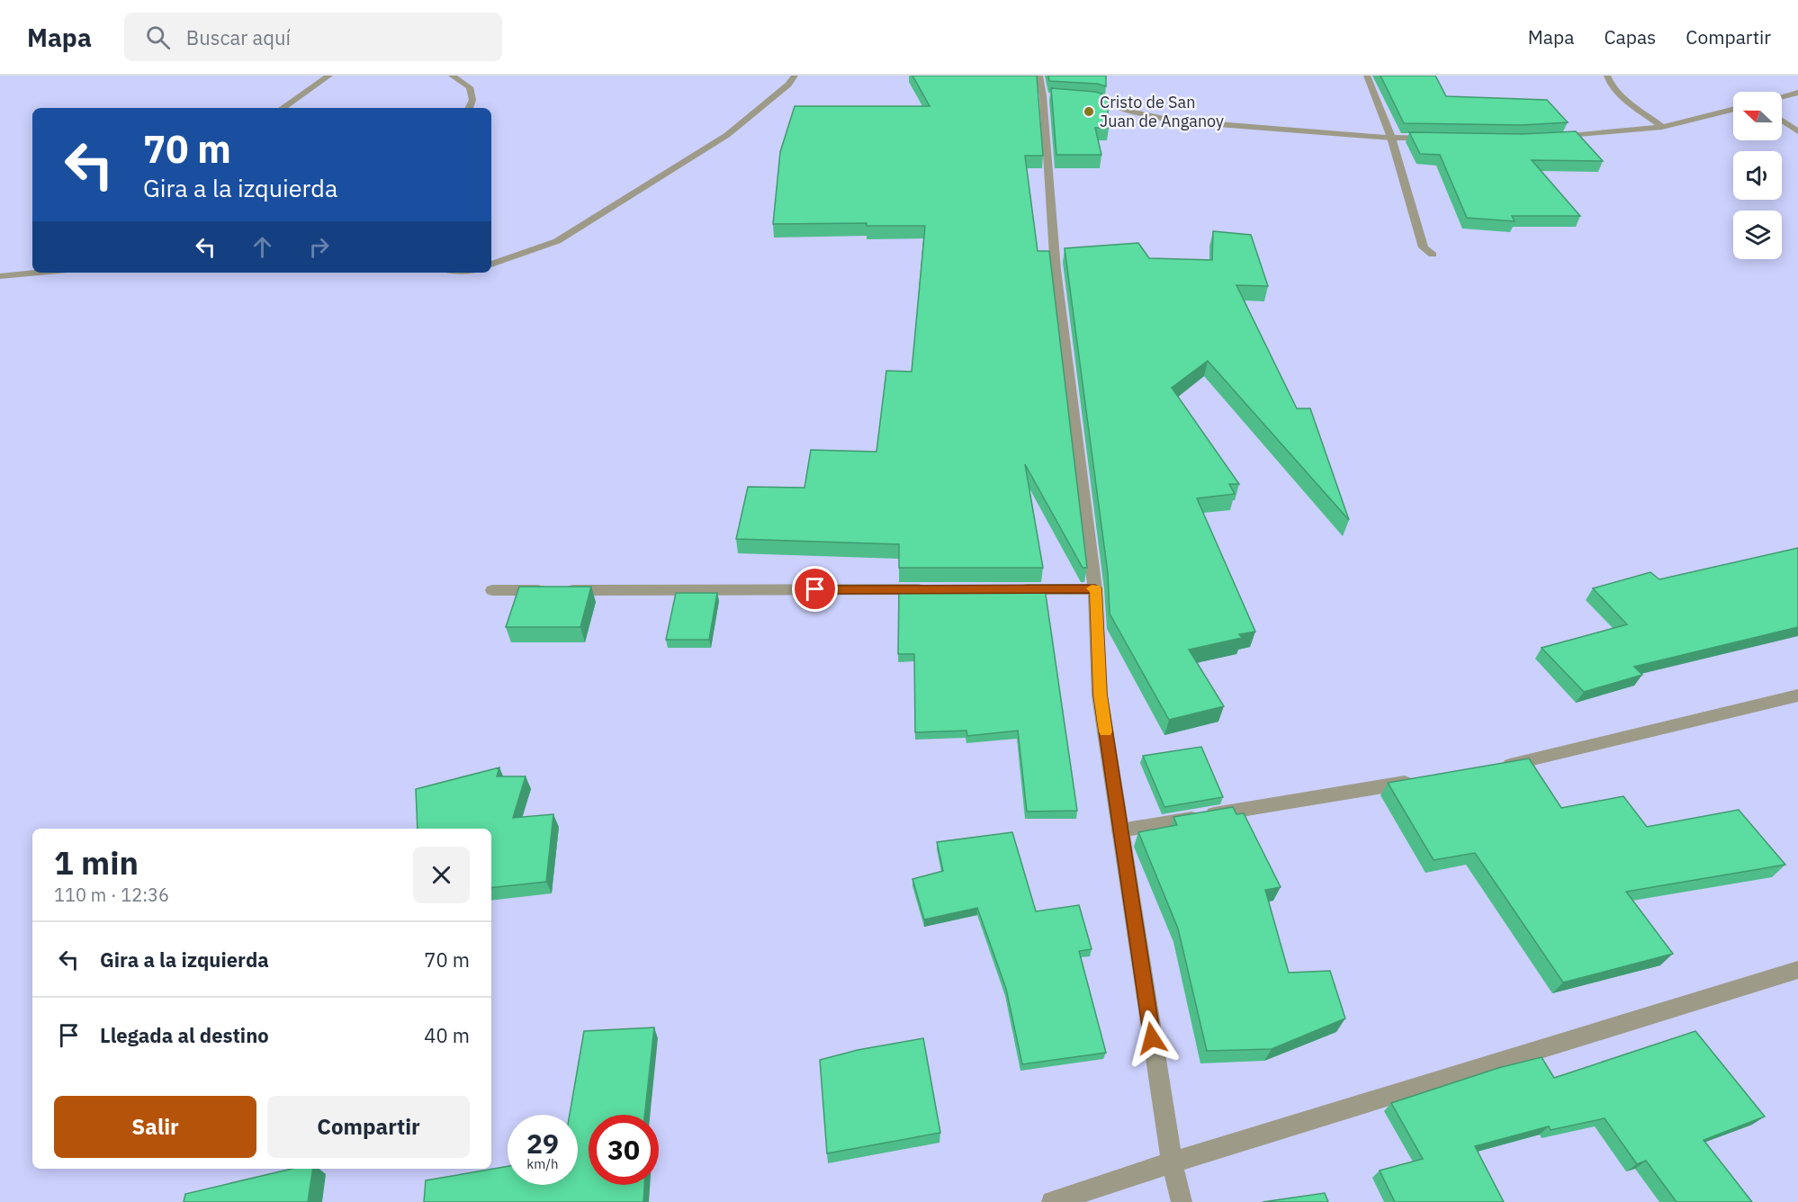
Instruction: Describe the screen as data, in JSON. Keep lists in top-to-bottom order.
{
  "places": ["Cristo de San Juan de Anganoy"],
  "north": "left",
  "page": {
    "header": "Mapa",
    "search": "Buscar aquí",
    "nav": ["Mapa", "Capas", "Compartir"],
    "turn": ["70 m", "Gira a la izquierda"],
    "heading": ["1 min", "110 m · 12:36"],
    "list": [
      {
        "name": "Gira a la izquierda",
        "value": "70 m"
      },
      {
        "name": "Llegada al destino",
        "value": "40 m"
      }
    ],
    "buttons": ["Salir", "Compartir"],
    "speed": "29 km/h",
    "limit": "30"
  }
}
